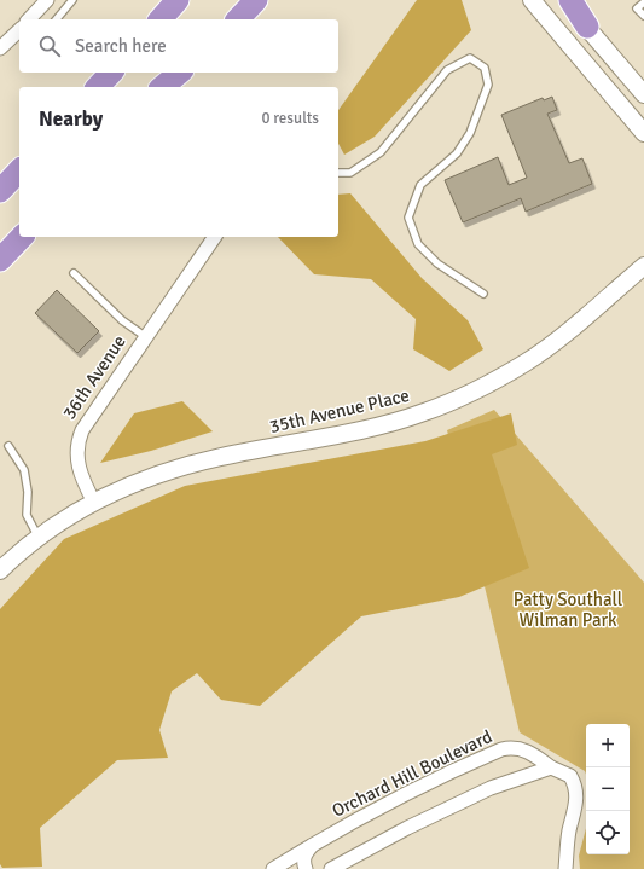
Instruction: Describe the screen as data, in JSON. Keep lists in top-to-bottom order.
{
  "streets": {
    "street": ["36th Avenue", "35th Avenue Place", "Orchard Hill Boulevard"]
  },
  "crossings": [
    ["36th Avenue", "35th Avenue Place"]
  ],
  "parks": ["Patty Southall Wilman Park"],
  "page": {
    "search": "Search here",
    "heading": ["Nearby", "0 results"],
    "map_buttons": ["+", "−"]
  }
}
